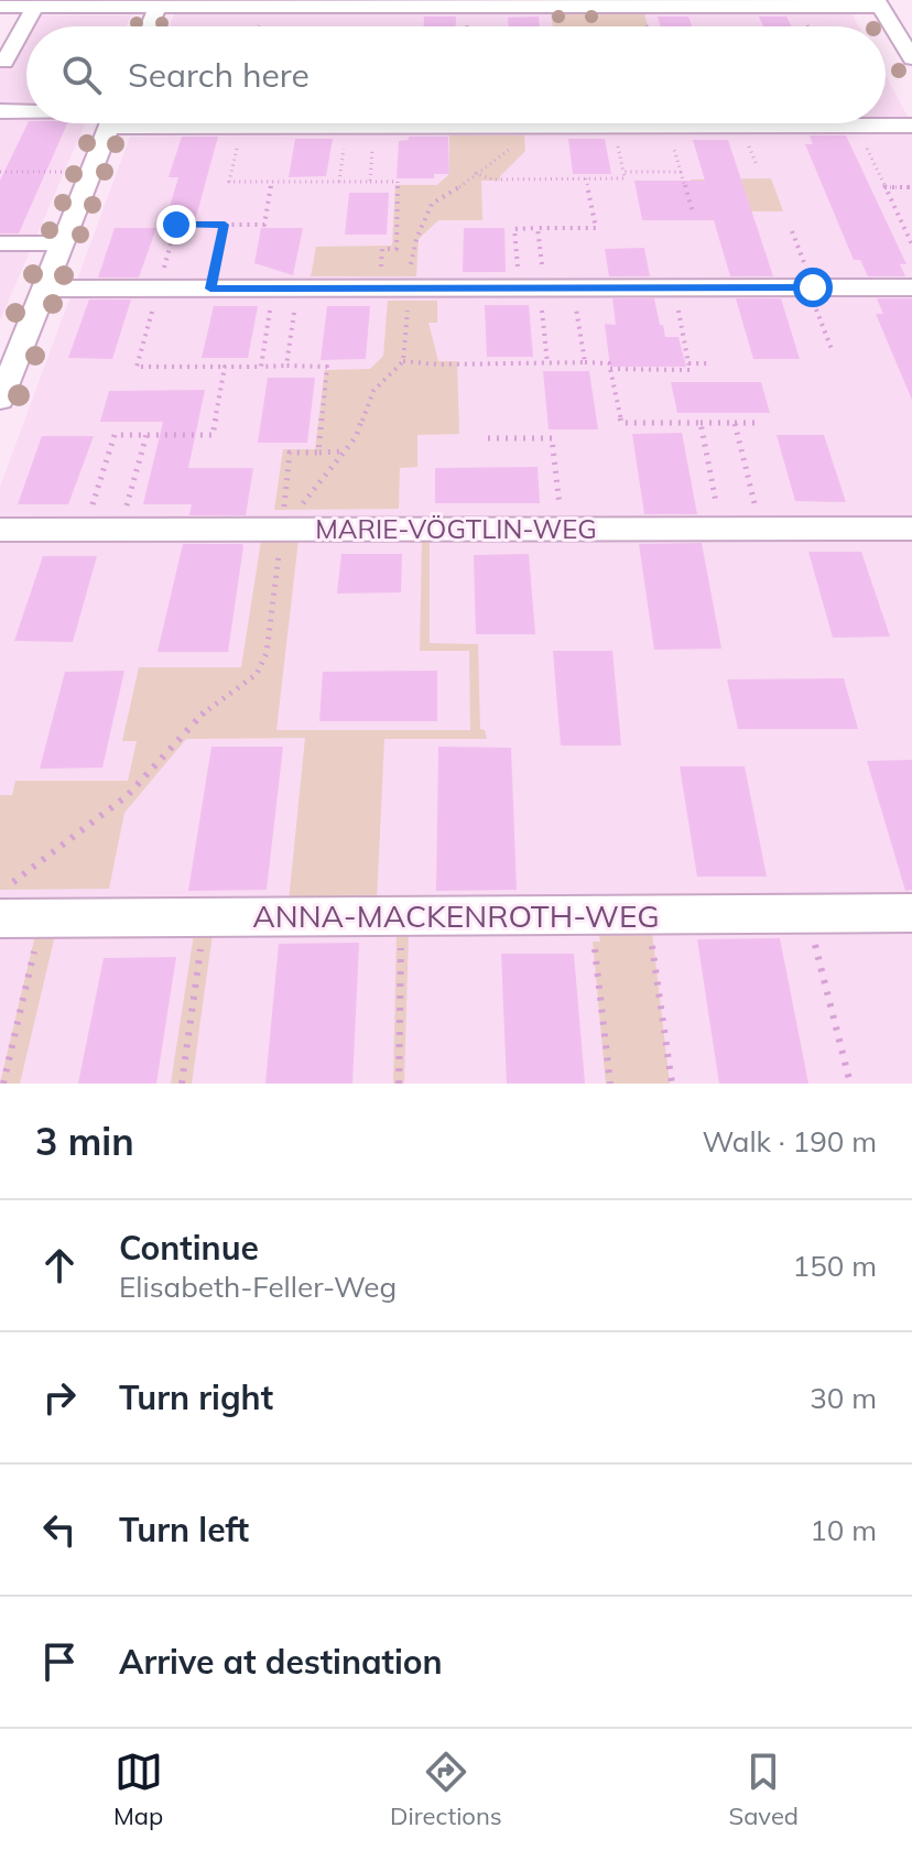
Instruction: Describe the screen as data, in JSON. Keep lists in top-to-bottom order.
{
  "streets": {
    "street": ["MARIE-VÖGTLIN-WEG", "ANNA-MACKENROTH-WEG"]
  },
  "page": {
    "search": "Search here",
    "heading": ["3 min", "Walk · 190 m"],
    "list": [
      ["Continue", "Elisabeth-Feller-Weg", "150 m"],
      ["Turn right", "30 m"],
      ["Turn left", "10 m"],
      "Arrive at destination"
    ],
    "nav": ["Map", "Directions", "Saved"]
  }
}
